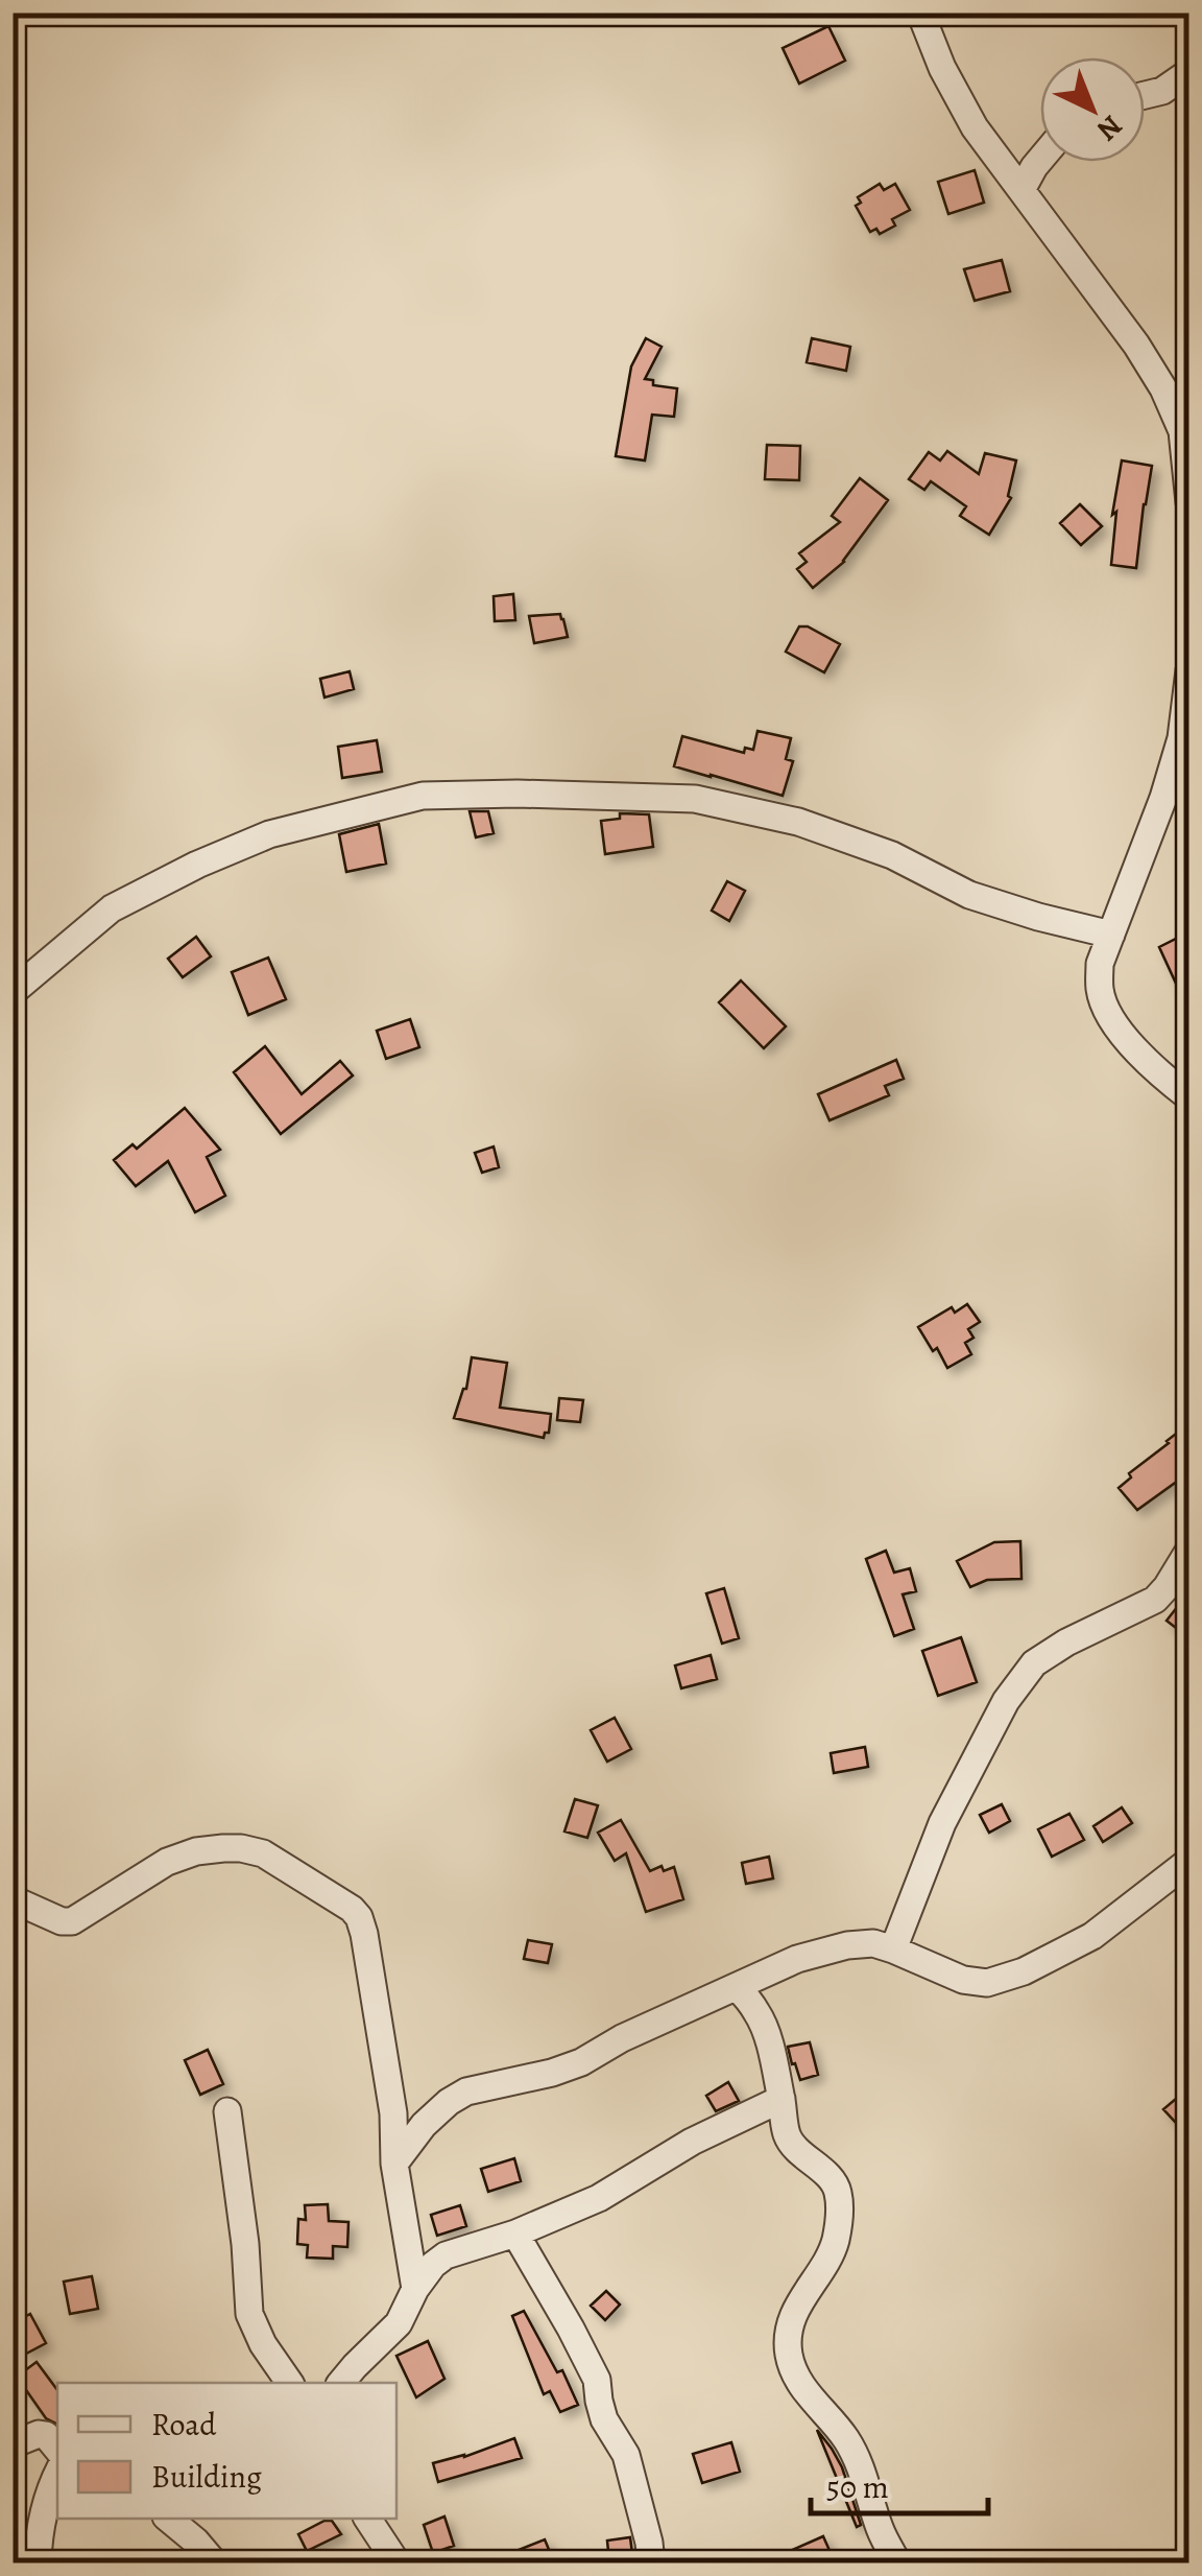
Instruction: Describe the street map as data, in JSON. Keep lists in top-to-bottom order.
{
  "legend": ["Road", "Building"],
  "scale_bar": "50 m",
  "north": "bottom right"
}
